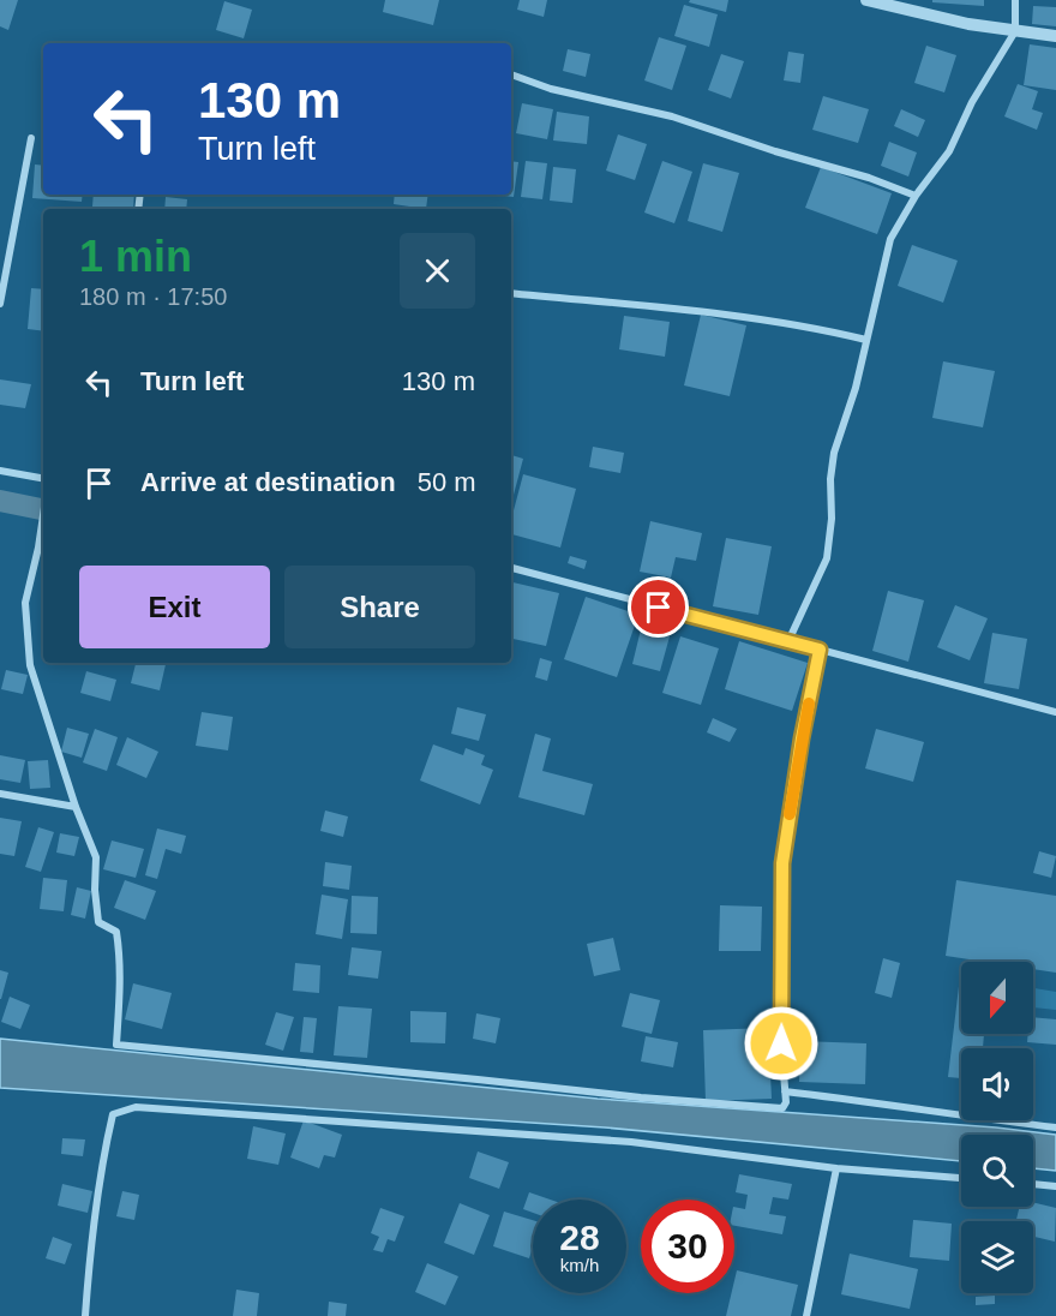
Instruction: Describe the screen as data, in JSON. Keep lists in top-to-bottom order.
{
  "north": "bottom",
  "page": {
    "turn": ["130 m", "Turn left"],
    "heading": ["1 min", "180 m · 17:50"],
    "list": [
      {
        "name": "Turn left",
        "value": "130 m"
      },
      {
        "name": "Arrive at destination",
        "value": "50 m"
      }
    ],
    "buttons": ["Exit", "Share"],
    "speed": "28 km/h",
    "limit": "30"
  }
}
